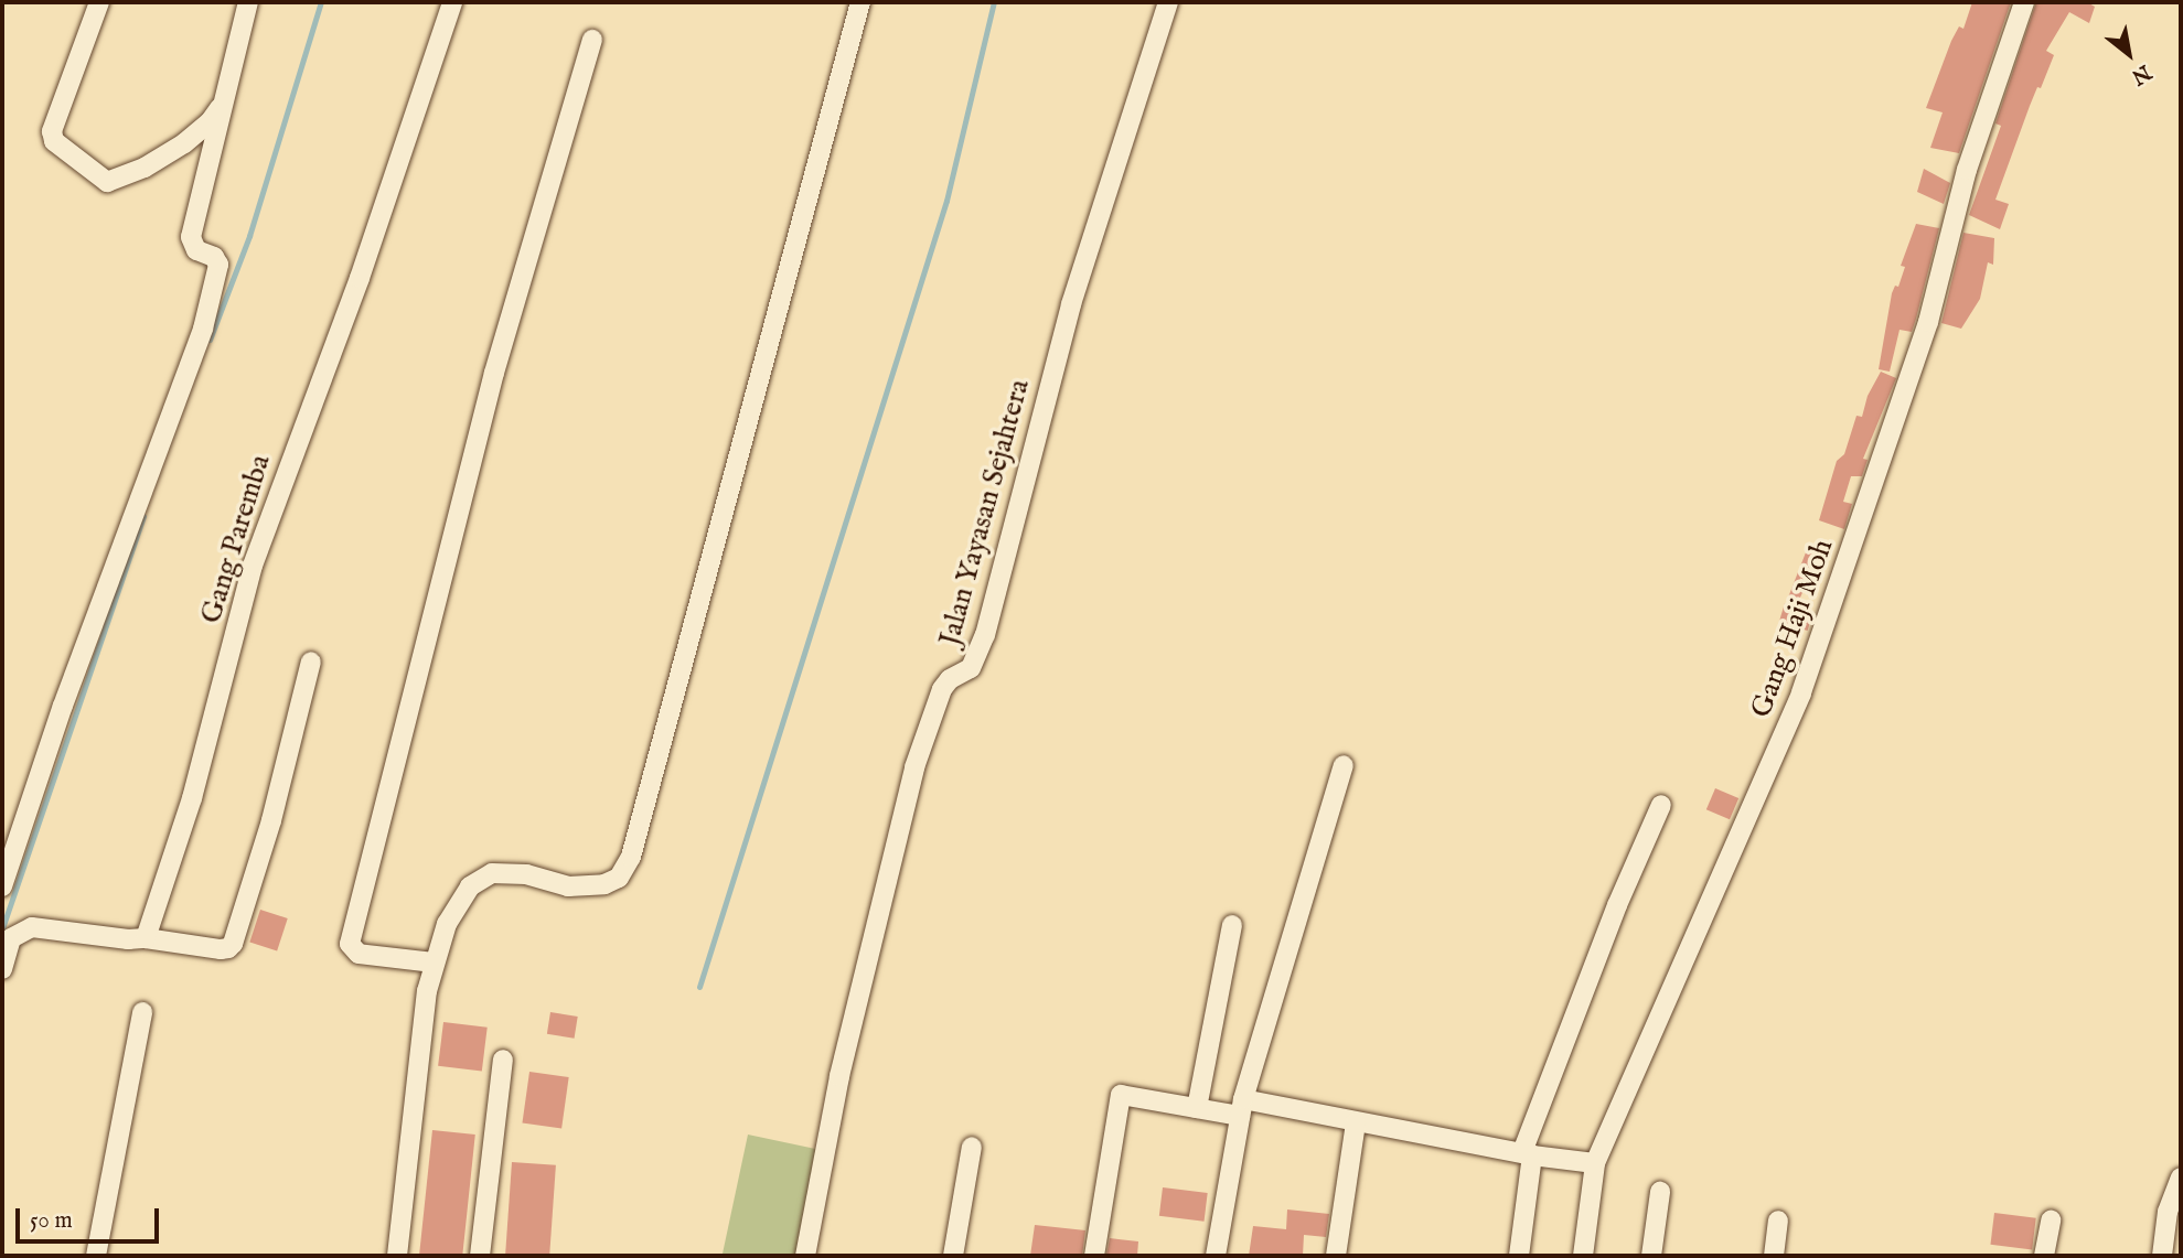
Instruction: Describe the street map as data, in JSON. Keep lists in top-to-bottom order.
{
  "streets": {
    "street": ["Jalan Yayasan Sejahtera", "Gang Paremba", "Gang Haji Moh"]
  },
  "scale_bar": "50 m",
  "north": "bottom right"
}
